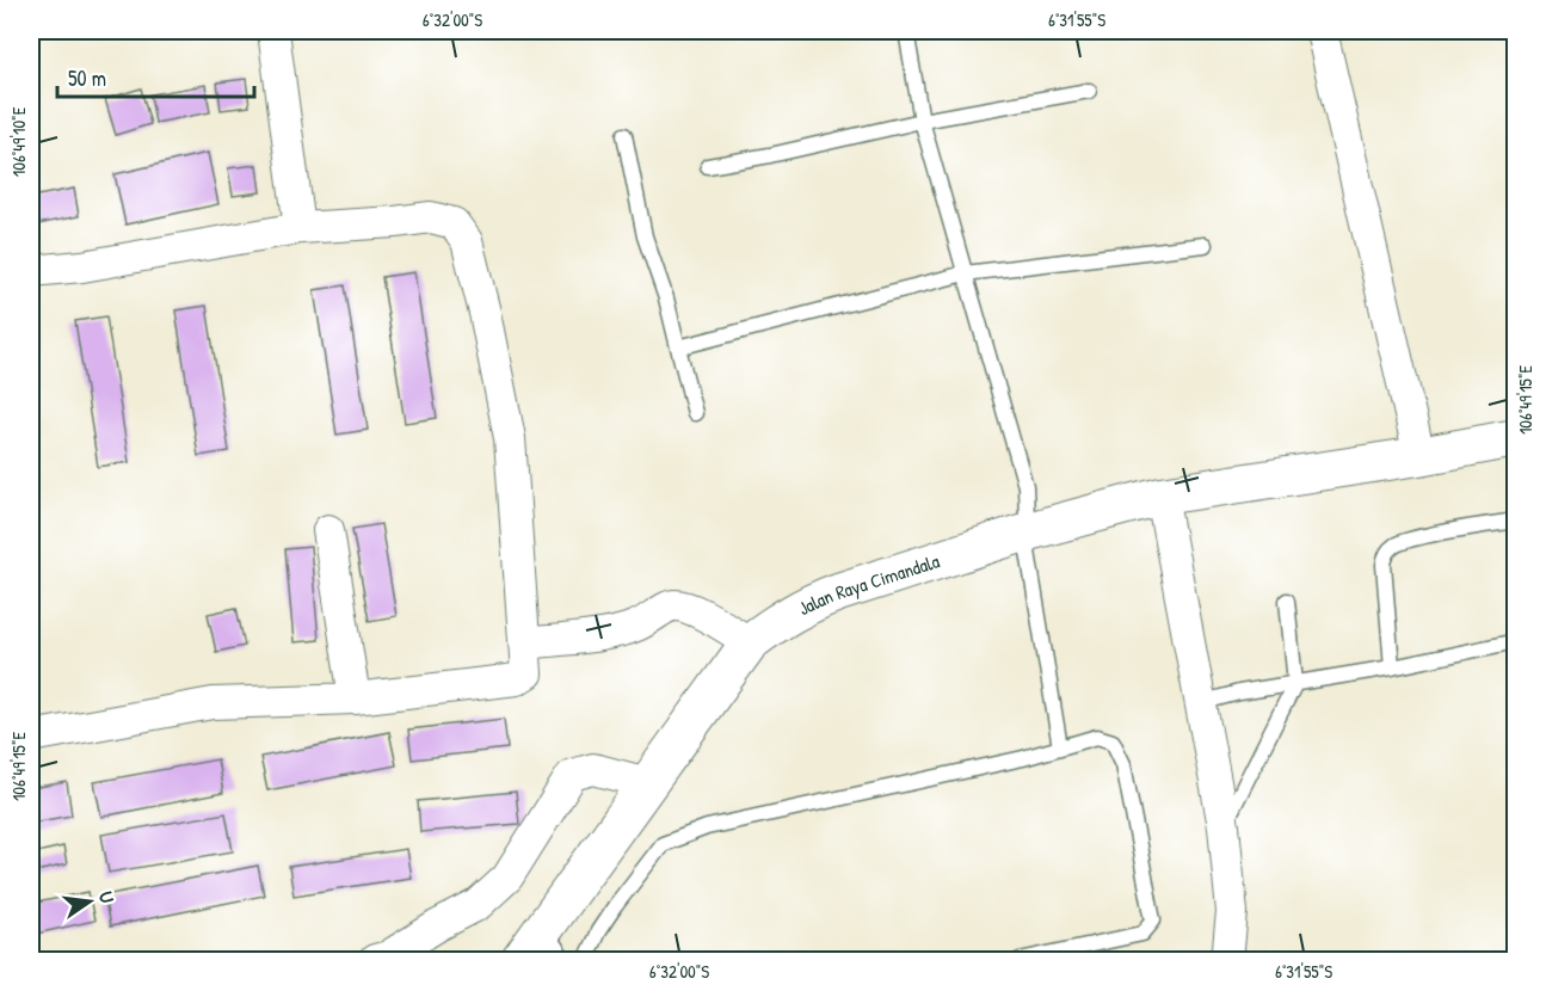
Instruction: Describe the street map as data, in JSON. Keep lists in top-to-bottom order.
{
  "streets": {
    "street": ["Jalan Raya Cimandala"]
  },
  "scale_bar": "50 m",
  "north": "right",
  "coordinates": [
    "6°32'00\"S",
    "6°31'55\"S",
    "106°49'10\"E",
    "106°49'15\"E"
  ]
}
